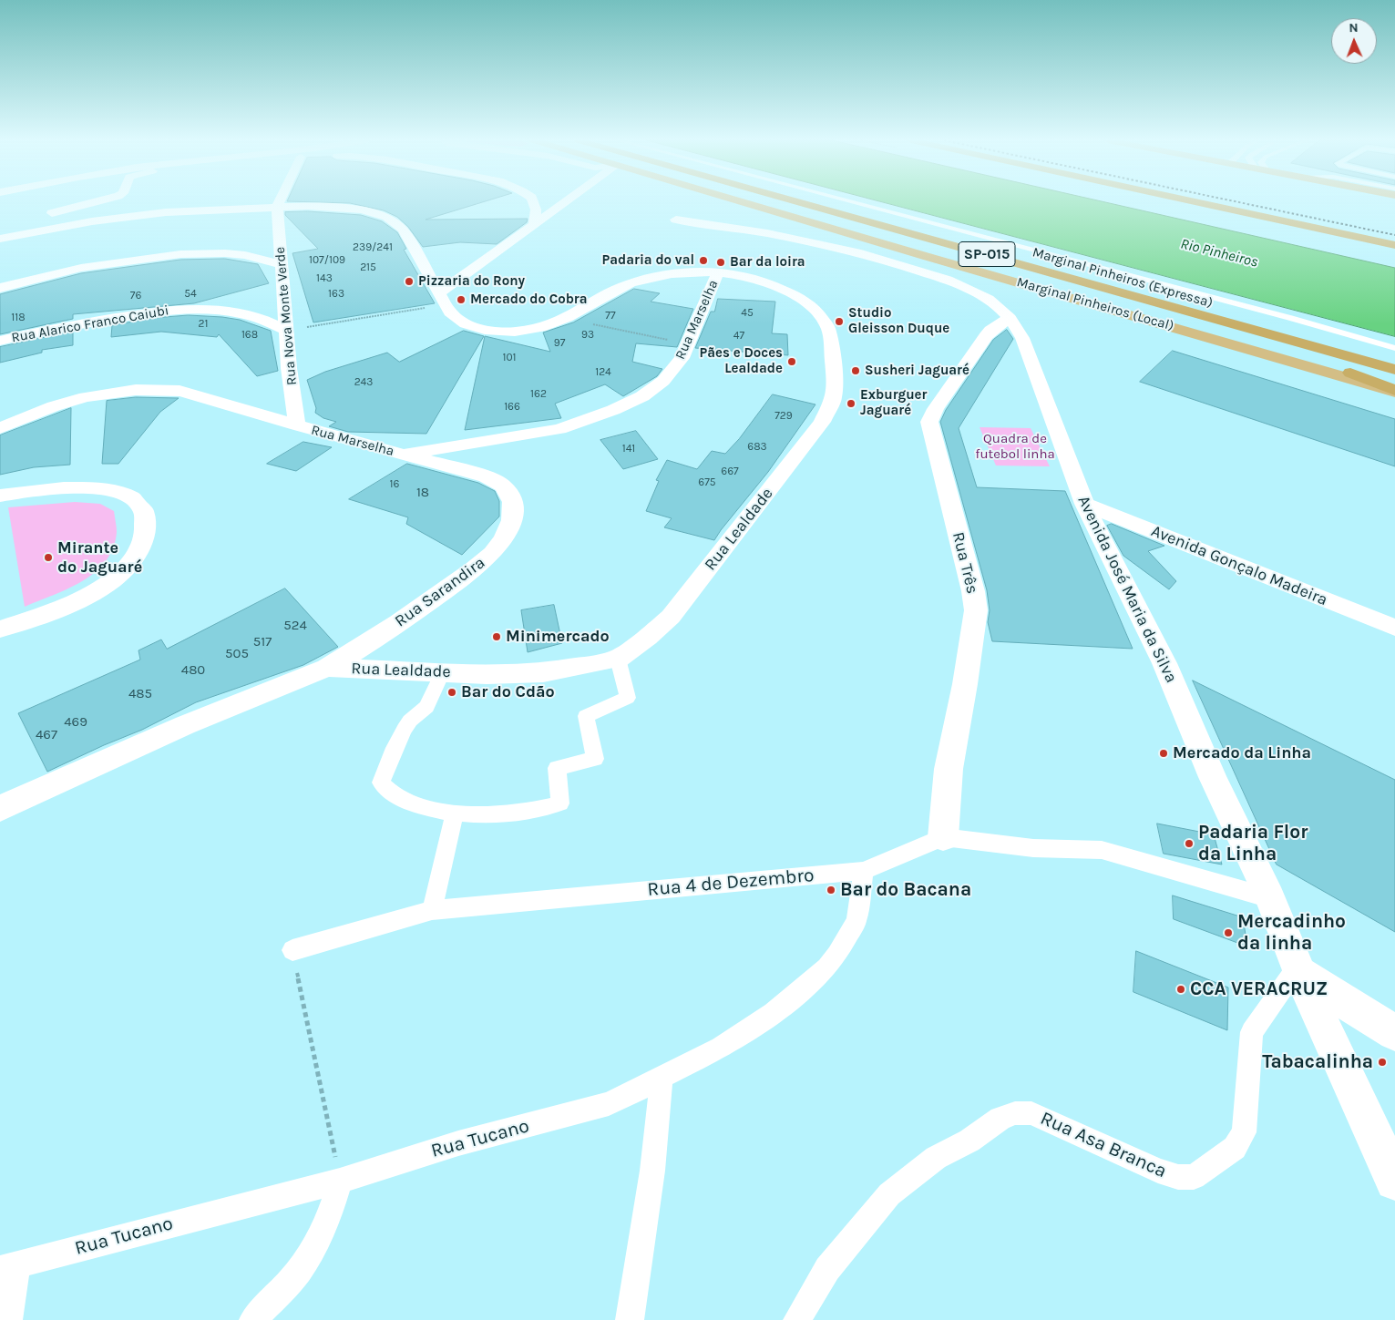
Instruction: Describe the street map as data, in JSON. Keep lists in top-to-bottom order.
{
  "streets": {
    "highway": ["SP-015", "Marginal Pinheiros (Expressa)", "Marginal Pinheiros (Local)"],
    "street": [
      "Rua Nova Monte Verde",
      "Rua Marselha",
      "Rua Alarico Franco Caiubi",
      "Rua Lealdade",
      "Rua Três",
      "Avenida Gonçalo Madeira",
      "Avenida José Maria da Silva",
      "Rua Sarandira"
    ],
    "lane": ["Rua 4 de Dezembro", "Rua Tucano", "Rua Asa Branca"]
  },
  "crossings": [
    ["Rua Nova Monte Verde", "Rua Marselha"],
    ["Rua Nova Monte Verde", "Rua Alarico Franco Caiubi"],
    ["Rua Nova Monte Verde", "Rua Lealdade"],
    ["Rua Marselha", "Rua Lealdade"],
    ["Rua Marselha", "Rua Sarandira"],
    ["Rua Lealdade", "Rua Sarandira"],
    ["Rua Três", "Avenida José Maria da Silva"],
    ["Rua Três", "Rua 4 de Dezembro"],
    ["Avenida Gonçalo Madeira", "Avenida José Maria da Silva"],
    ["Avenida José Maria da Silva", "Rua Asa Branca"],
    ["Rua 4 de Dezembro", "Rua Tucano"]
  ],
  "water": ["Rio Pinheiros"],
  "parks": ["Quadra de futebol linha"],
  "places": [
    "Padaria do val",
    "Bar da loira",
    "Pizzaria do Rony",
    "Mercado do Cobra",
    "Studio Gleisson Duque",
    "Pães e Doces Lealdade",
    "Susheri Jaguaré",
    "Exburguer Jaguaré",
    "Mirante do Jaguaré",
    "Minimercado",
    "Bar do Cdão",
    "Mercado da Linha",
    "Padaria Flor da Linha",
    "Bar do Bacana",
    "Mercadinho da linha",
    "CCA VERACRUZ",
    "Tabacalinha"
  ],
  "house_numbers": [
    "239/241",
    "107/109",
    "215",
    "143",
    "54",
    "163",
    "76",
    "45",
    "77",
    "118",
    "21",
    "168",
    "93",
    "47",
    "97",
    "101",
    "124",
    "243",
    "162",
    "166",
    "729",
    "683",
    "141",
    "667",
    "675",
    "16",
    "18",
    "524",
    "517",
    "505",
    "480",
    "485",
    "469",
    "467"
  ],
  "north": "top"
}
